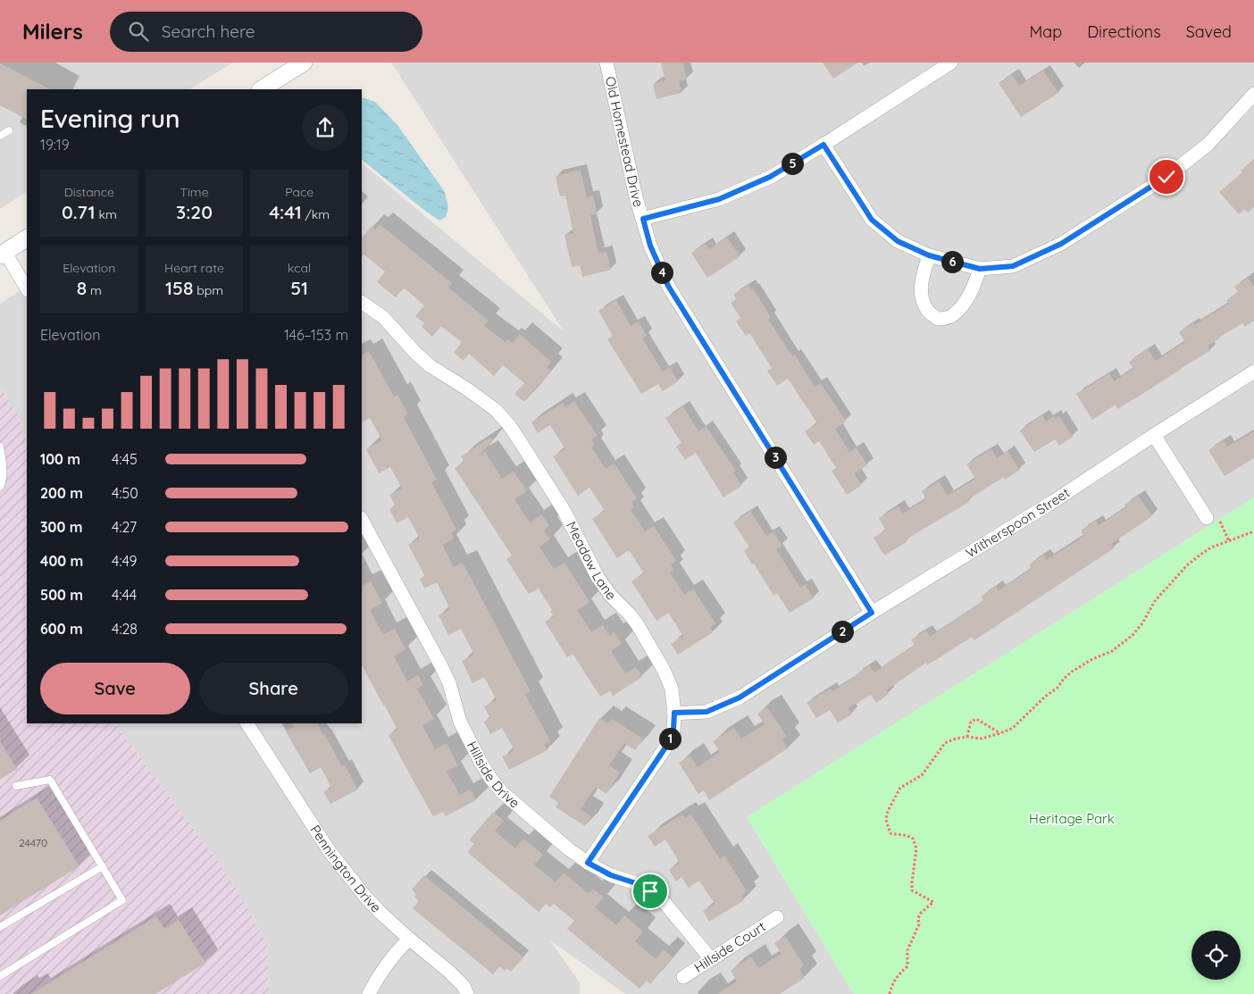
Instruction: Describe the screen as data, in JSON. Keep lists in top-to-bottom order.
{
  "streets": {
    "street": [
      "Old Homestead Drive",
      "Witherspoon Street",
      "Meadow Lane",
      "Hillside Drive",
      "Pennington Drive",
      "Hillside Court"
    ]
  },
  "crossings": [
    ["Old Homestead Drive", "Witherspoon Street"],
    ["Witherspoon Street", "Meadow Lane"],
    ["Meadow Lane", "Hillside Drive"],
    ["Hillside Drive", "Hillside Court"]
  ],
  "parks": ["Heritage Park"],
  "house_numbers": ["24470"],
  "page": {
    "header": "Milers",
    "search": "Search here",
    "nav": ["Map", "Directions", "Saved"],
    "heading": ["Evening run", "19:19"],
    "pins": [
      "5",
      "6",
      "4",
      "3",
      "2",
      "1"
    ],
    "stats": [
      ["Distance", "0.71 km"],
      ["Time", "3:20"],
      ["Pace", "4:41 /km"],
      ["Elevation", "8 m"],
      ["Heart rate", "158 bpm"],
      ["kcal", "51"]
    ],
    "chart": ["Elevation", "146–153 m"],
    "list": [
      {
        "name": "100 m",
        "note": "4:45"
      },
      {
        "name": "200 m",
        "note": "4:50"
      },
      {
        "name": "300 m",
        "note": "4:27"
      },
      {
        "name": "400 m",
        "note": "4:49"
      },
      {
        "name": "500 m",
        "note": "4:44"
      },
      {
        "name": "600 m",
        "note": "4:28"
      }
    ],
    "buttons": ["Save", "Share"]
  }
}
